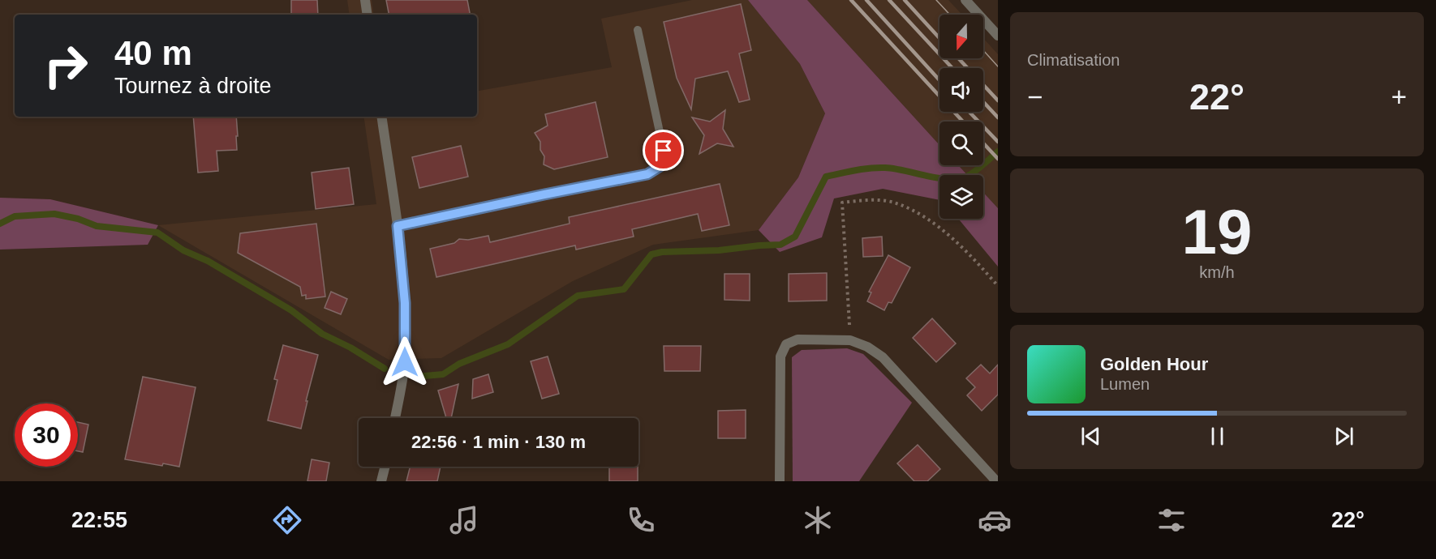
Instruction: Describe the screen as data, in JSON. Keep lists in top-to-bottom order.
{
  "north": "bottom",
  "page": {
    "tile": [
      "Climatisation",
      ["19", "km/h"]
    ],
    "turn": ["40 m", "Tournez à droite"],
    "heat": ["−", "22°", "+"],
    "song": ["Golden Hour", "Lumen"],
    "limit": "30",
    "trip": "22:56 · 1 min · 130 m",
    "tabs": ["22:55", "22°"]
  }
}
